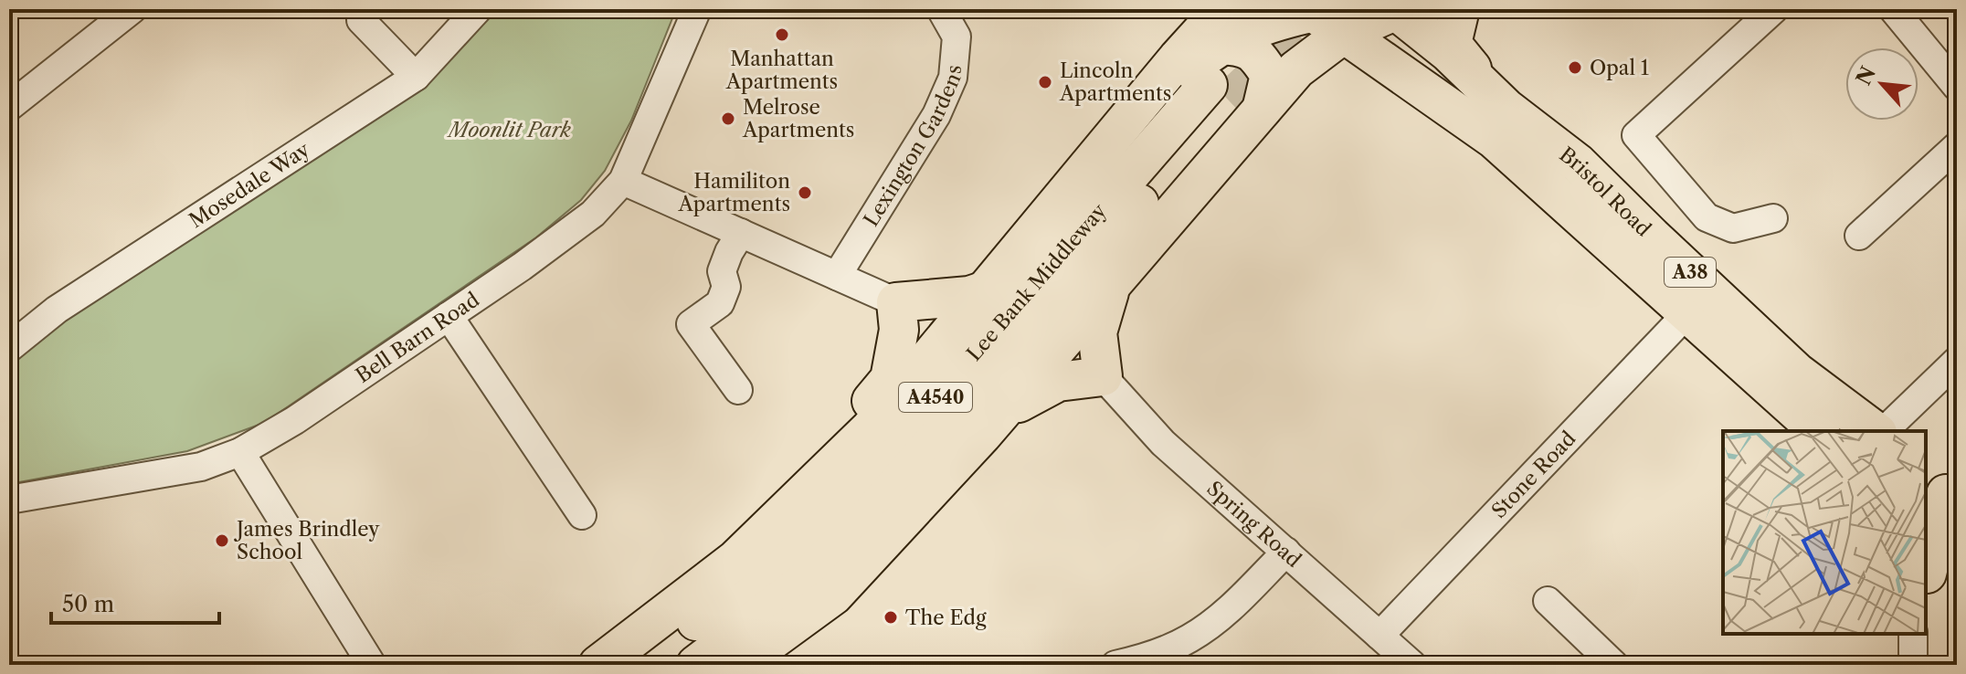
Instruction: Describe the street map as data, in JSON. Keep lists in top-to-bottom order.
{
  "streets": {
    "highway": [
      "Bristol Road",
      "A38",
      "Lee Bank Middleway",
      "A4540"
    ],
    "street": [
      "Lexington Gardens",
      "Mosedale Way",
      "Bell Barn Road",
      "Stone Road",
      "Spring Road"
    ]
  },
  "crossings": [
    ["Bristol Road", "Stone Road"],
    ["Stone Road", "Spring Road"]
  ],
  "parks": ["Moonlit Park"],
  "places": [
    "Manhattan Apartments",
    "Opal 1",
    "Lincoln Apartments",
    "Melrose Apartments",
    "Hamiliton Apartments",
    "James Brindley School",
    "The Edg"
  ],
  "scale_bar": "50 m",
  "north": "top left"
}
